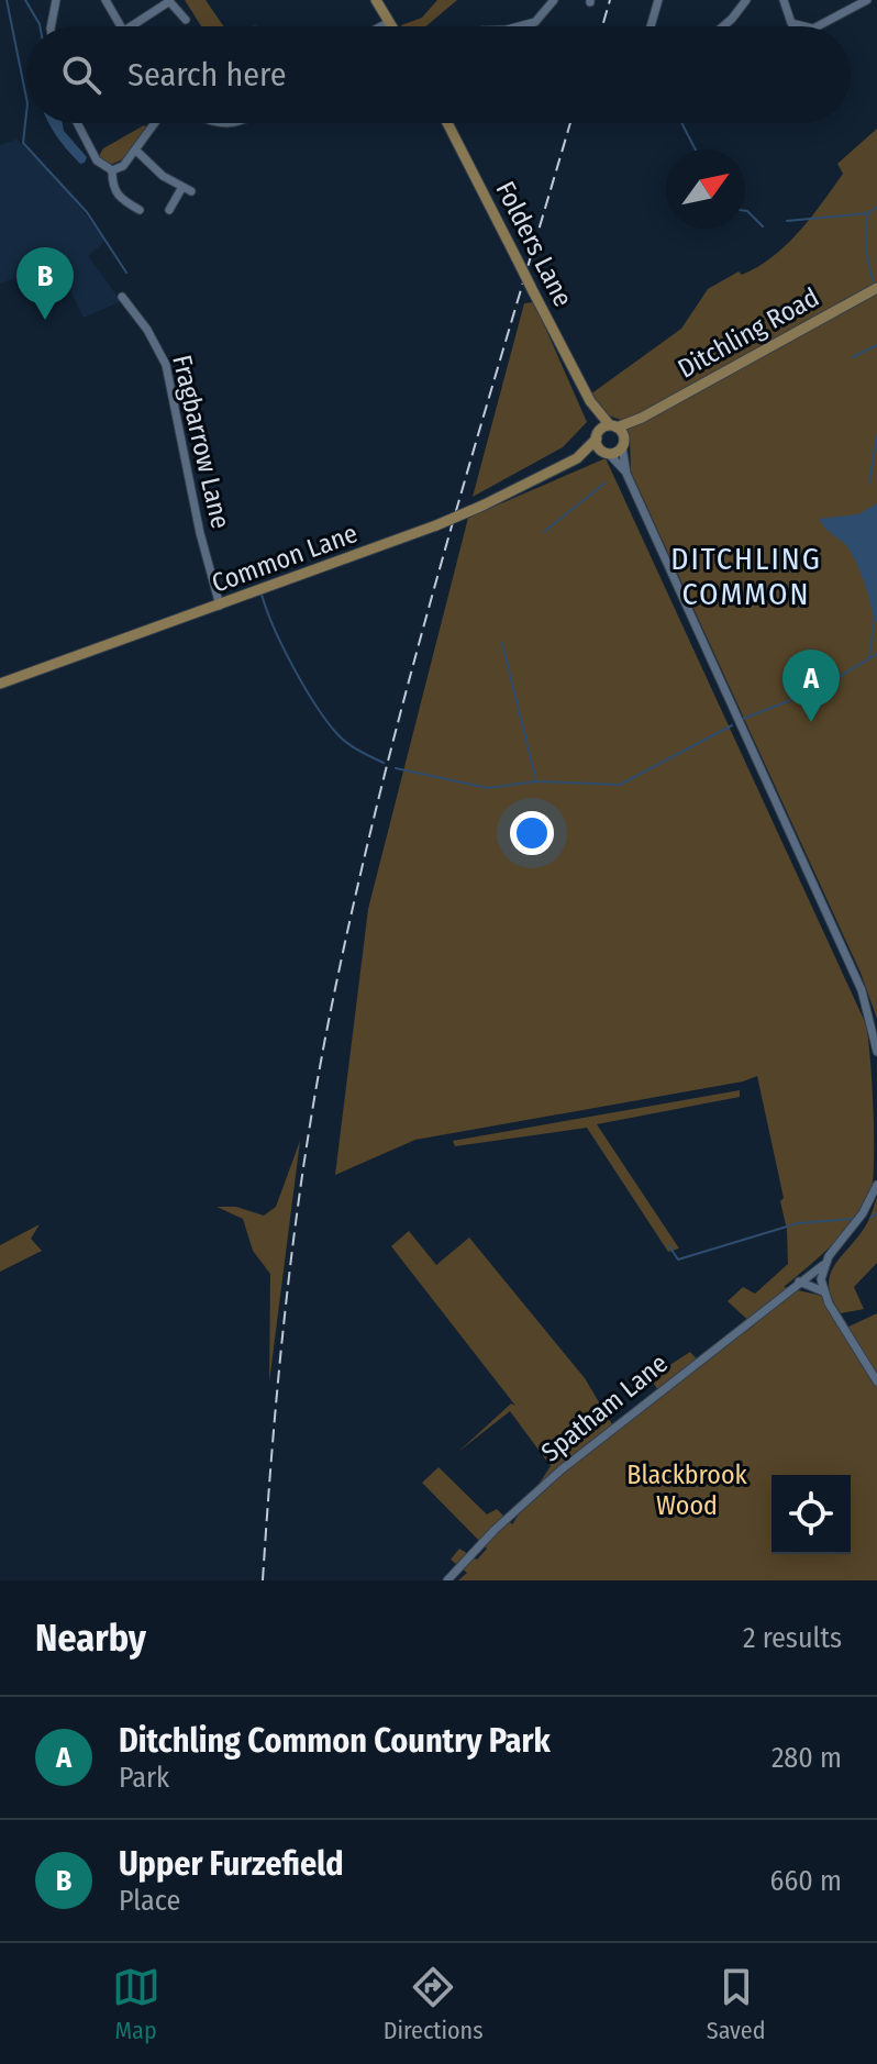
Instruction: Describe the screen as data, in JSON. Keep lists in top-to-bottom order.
{
  "streets": {
    "main road": ["Folders Lane", "Ditchling Road", "Common Lane"],
    "street": ["Fragbarrow Lane", "Spatham Lane"]
  },
  "crossings": [
    ["Folders Lane", "Ditchling Road"],
    ["Folders Lane", "Common Lane"],
    ["Ditchling Road", "Common Lane"],
    ["Fragbarrow Lane", "Common Lane"]
  ],
  "districts": ["DITCHLING COMMON"],
  "parks": ["Blackbrook Wood"],
  "north": "top right",
  "page": {
    "search": "Search here",
    "pins": ["B", "A"],
    "heading": ["Nearby", "2 results"],
    "list": [
      {
        "mark": "A",
        "name": "Ditchling Common Country Park",
        "note": "Park",
        "value": "280 m"
      },
      {
        "mark": "B",
        "name": "Upper Furzefield",
        "note": "Place",
        "value": "660 m"
      }
    ],
    "nav": ["Map", "Directions", "Saved"]
  }
}
